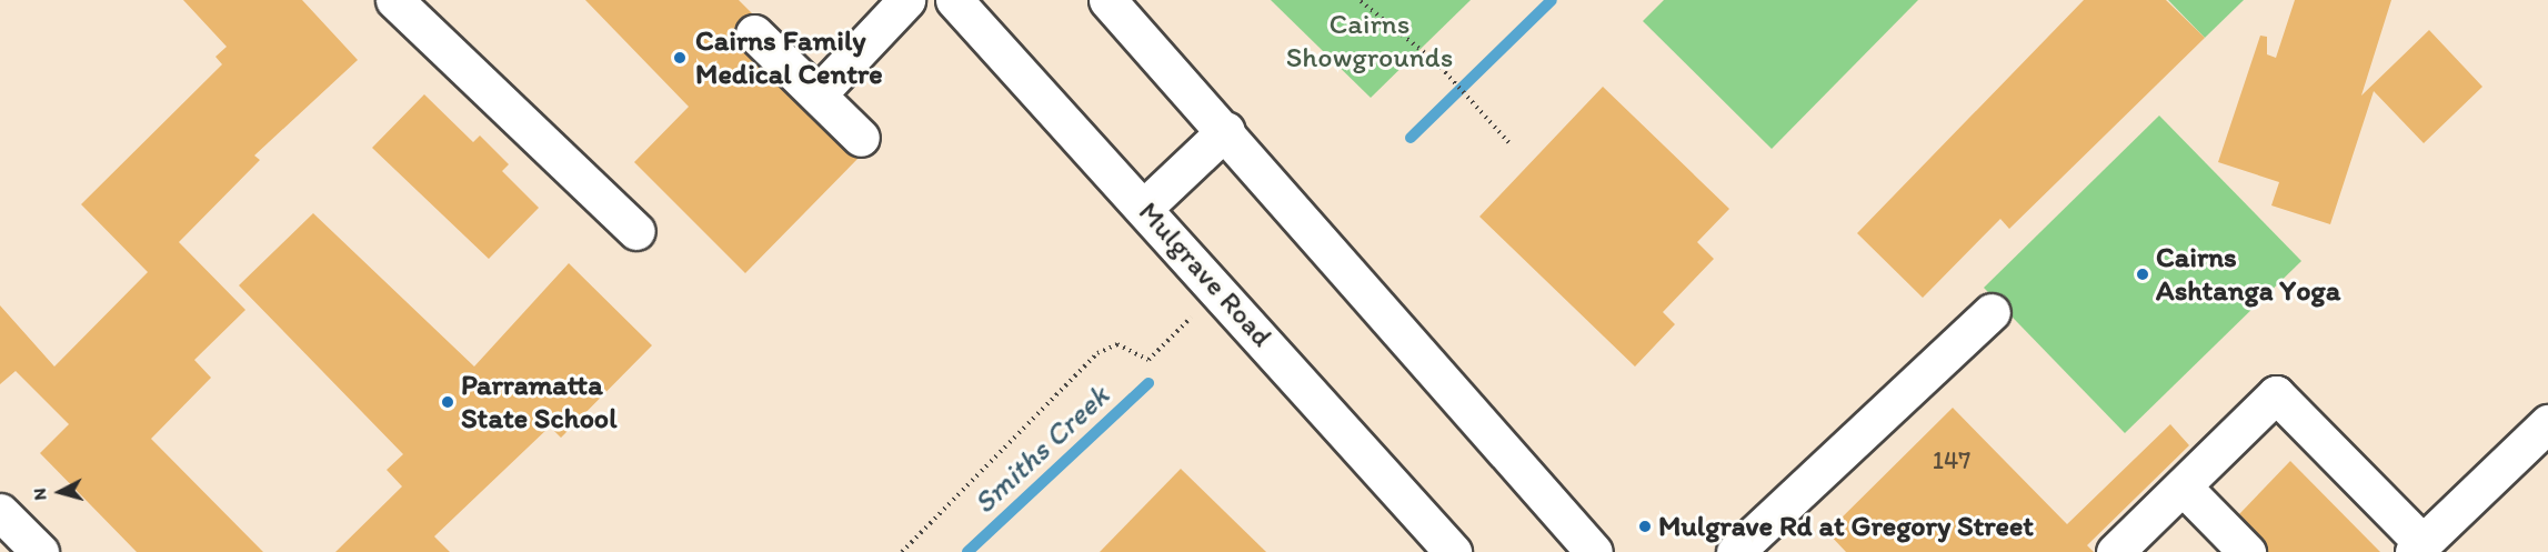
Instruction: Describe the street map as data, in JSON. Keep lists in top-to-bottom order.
{
  "streets": {
    "main road": ["Mulgrave Road"]
  },
  "water": ["Smiths Creek"],
  "parks": ["Cairns Showgrounds"],
  "places": [
    "Cairns Family Medical Centre",
    "Cairns Ashtanga Yoga",
    "Parramatta State School",
    "Mulgrave Rd at Gregory Street"
  ],
  "house_numbers": ["147"],
  "north": "left"
}
